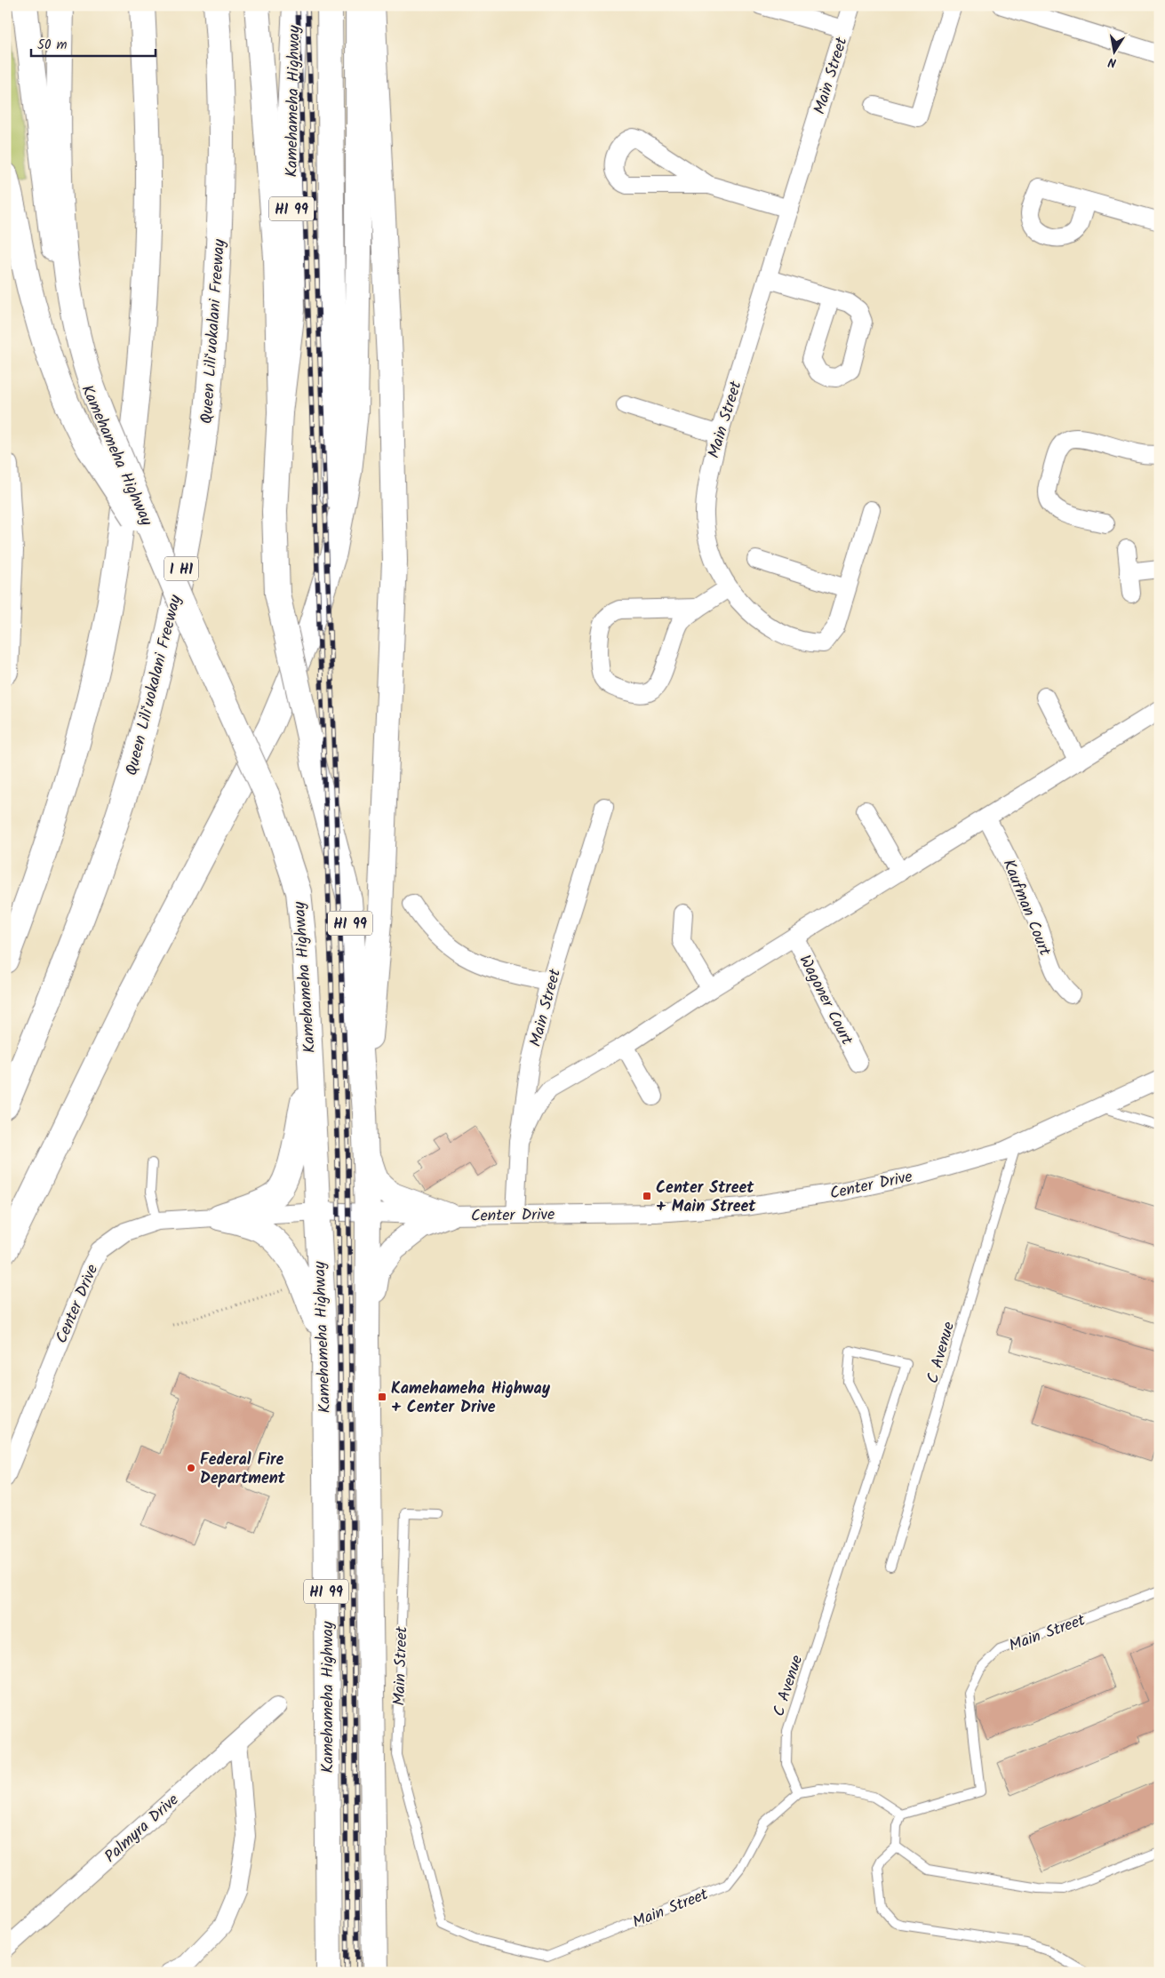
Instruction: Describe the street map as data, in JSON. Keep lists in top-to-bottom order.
{
  "streets": {
    "main road": [
      "Kamehameha Highway",
      "HI 99",
      "Queen Liliʻuokalani Freeway",
      "I H1"
    ],
    "street": [
      "Main Street",
      "Kaufman Court",
      "Wagoner Court",
      "Center Drive",
      "Palmyra Drive"
    ],
    "lane": ["C Avenue"]
  },
  "crossings": [
    ["Main Street", "Center Drive"],
    ["Main Street", "C Avenue"],
    ["Kamehameha Highway", "Center Drive"],
    ["Center Drive", "C Avenue"]
  ],
  "places": {
    "transit": ["Center Street + Main Street", "Kamehameha Highway + Center Drive"],
    "other": ["Federal Fire Department"]
  },
  "scale_bar": "50 m",
  "north": "bottom"
}
